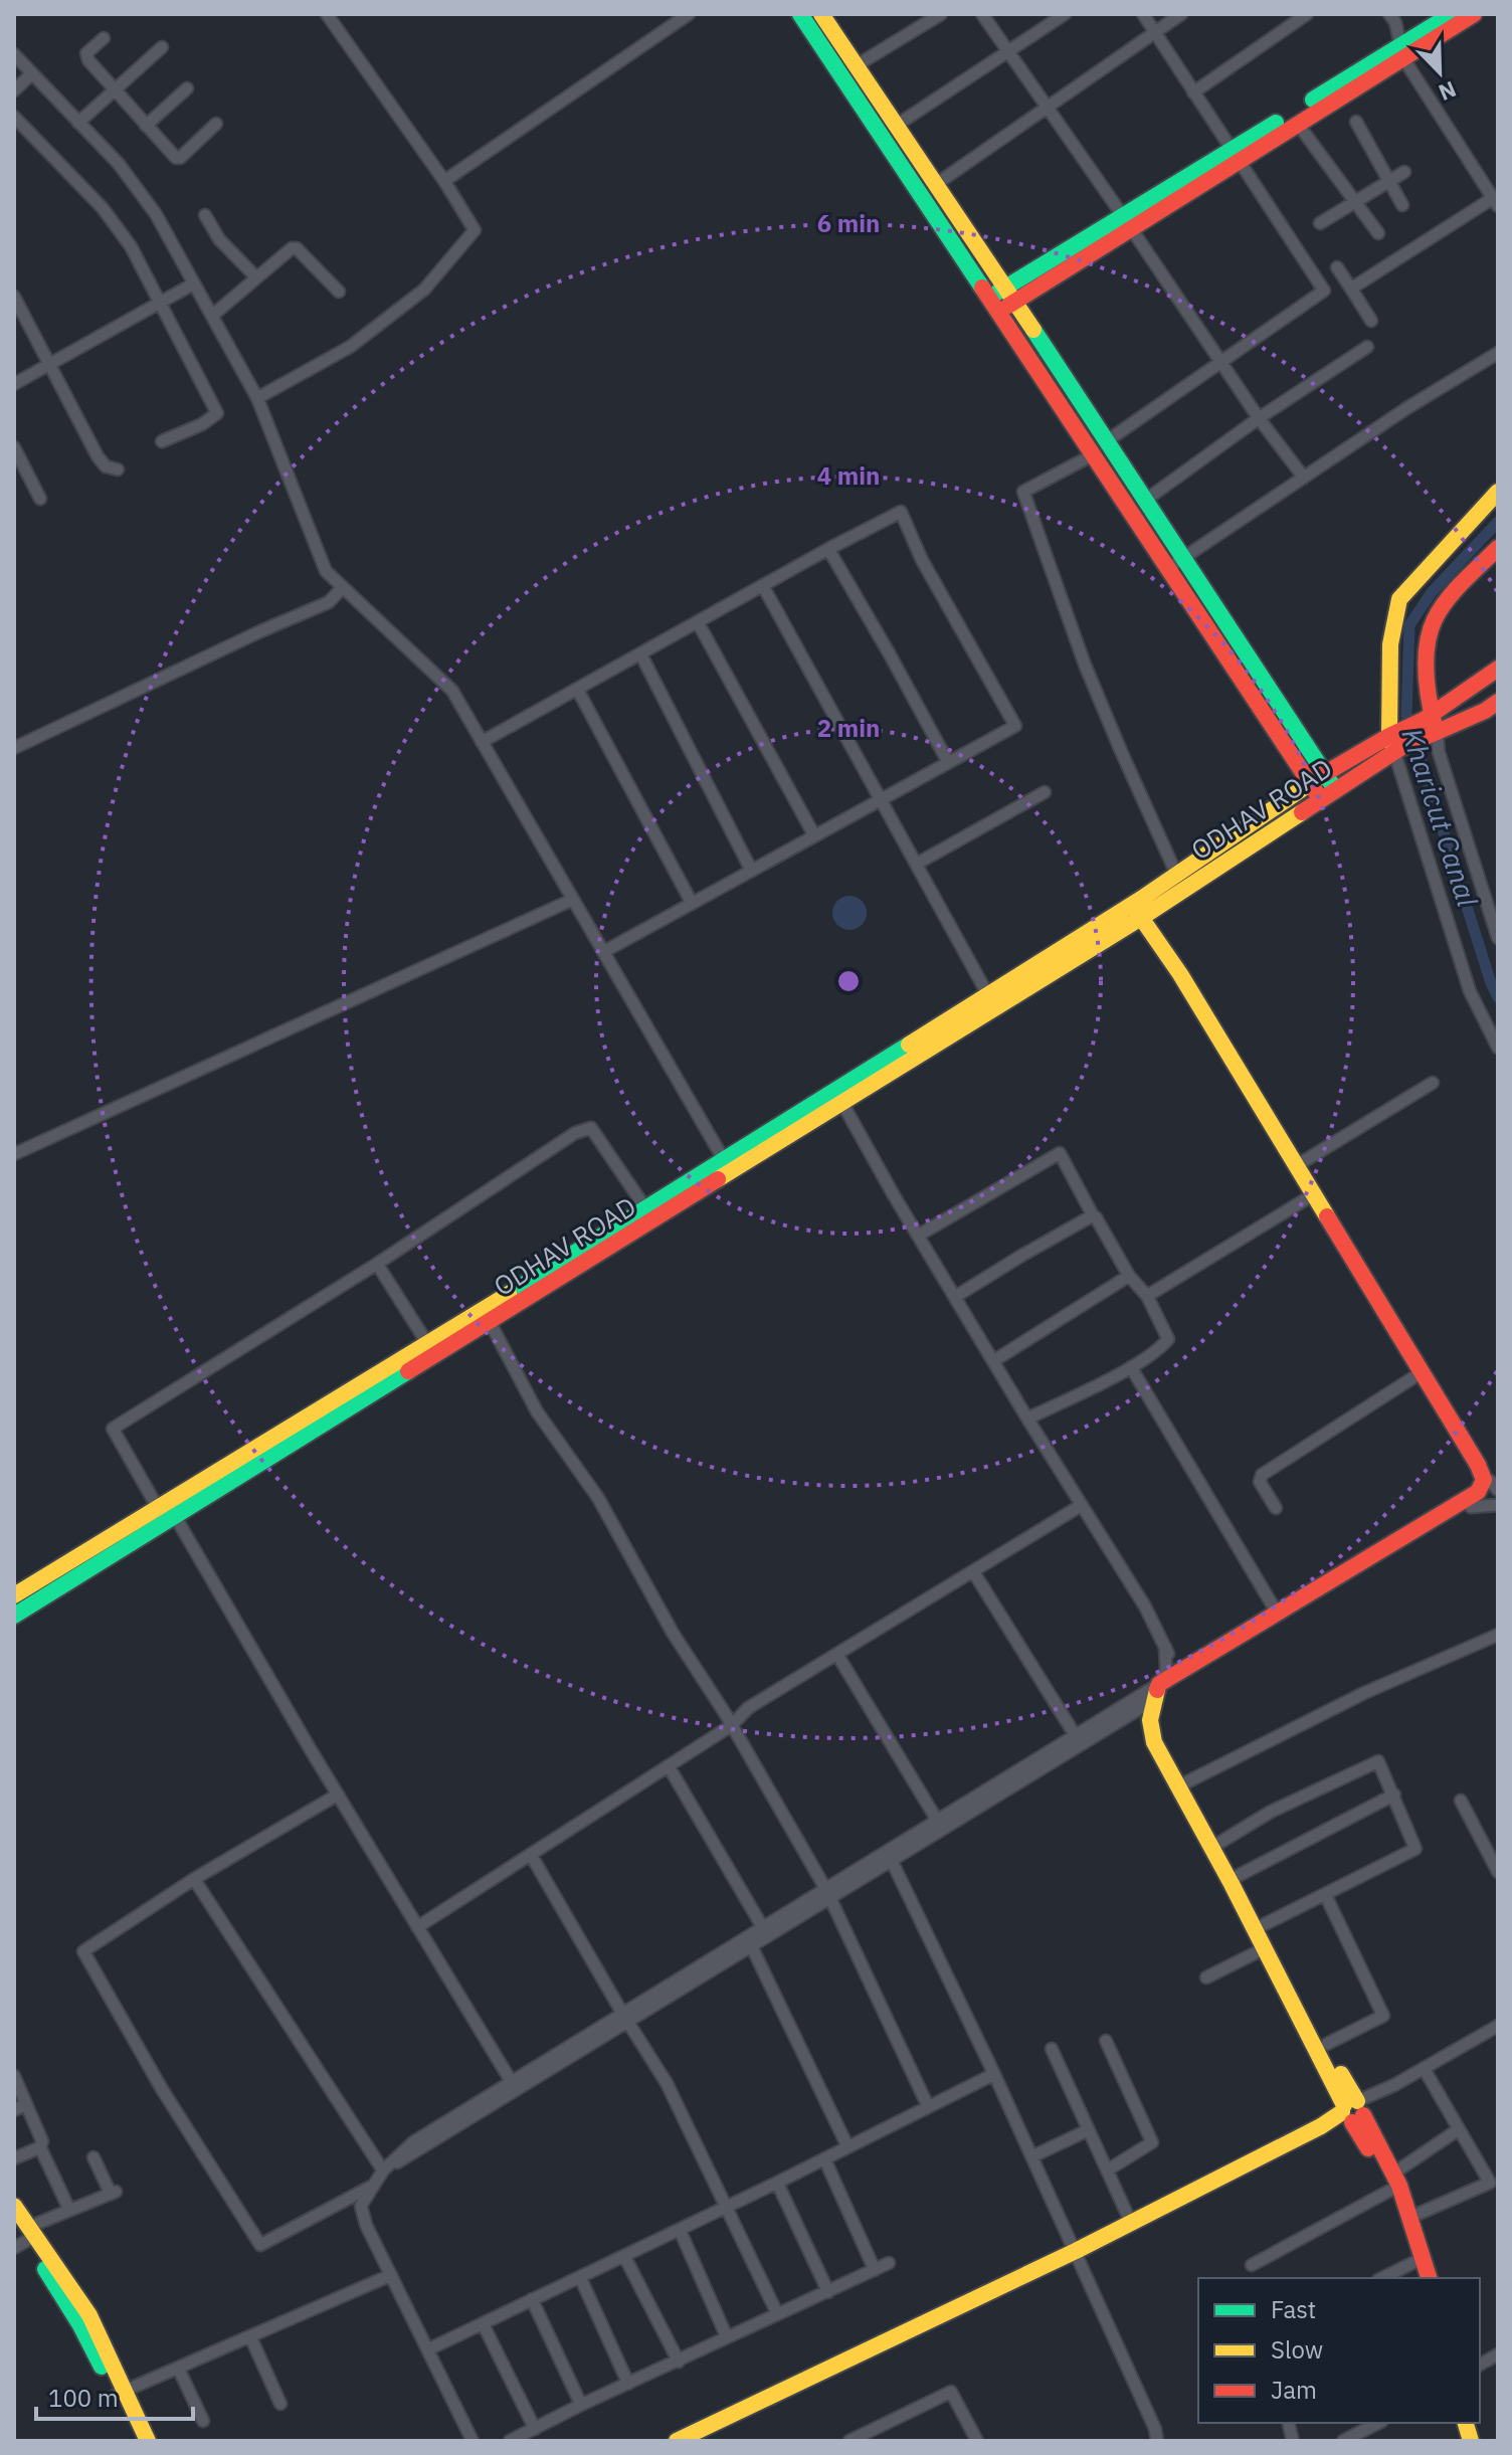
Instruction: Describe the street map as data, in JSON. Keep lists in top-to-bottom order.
{
  "streets": {
    "street": ["ODHAV ROAD"]
  },
  "water": ["Kharicut Canal"],
  "legend": ["Fast", "Slow", "Jam"],
  "scale_bar": "100 m",
  "north": "bottom right",
  "rings": ["6 min", "4 min", "2 min"]
}
